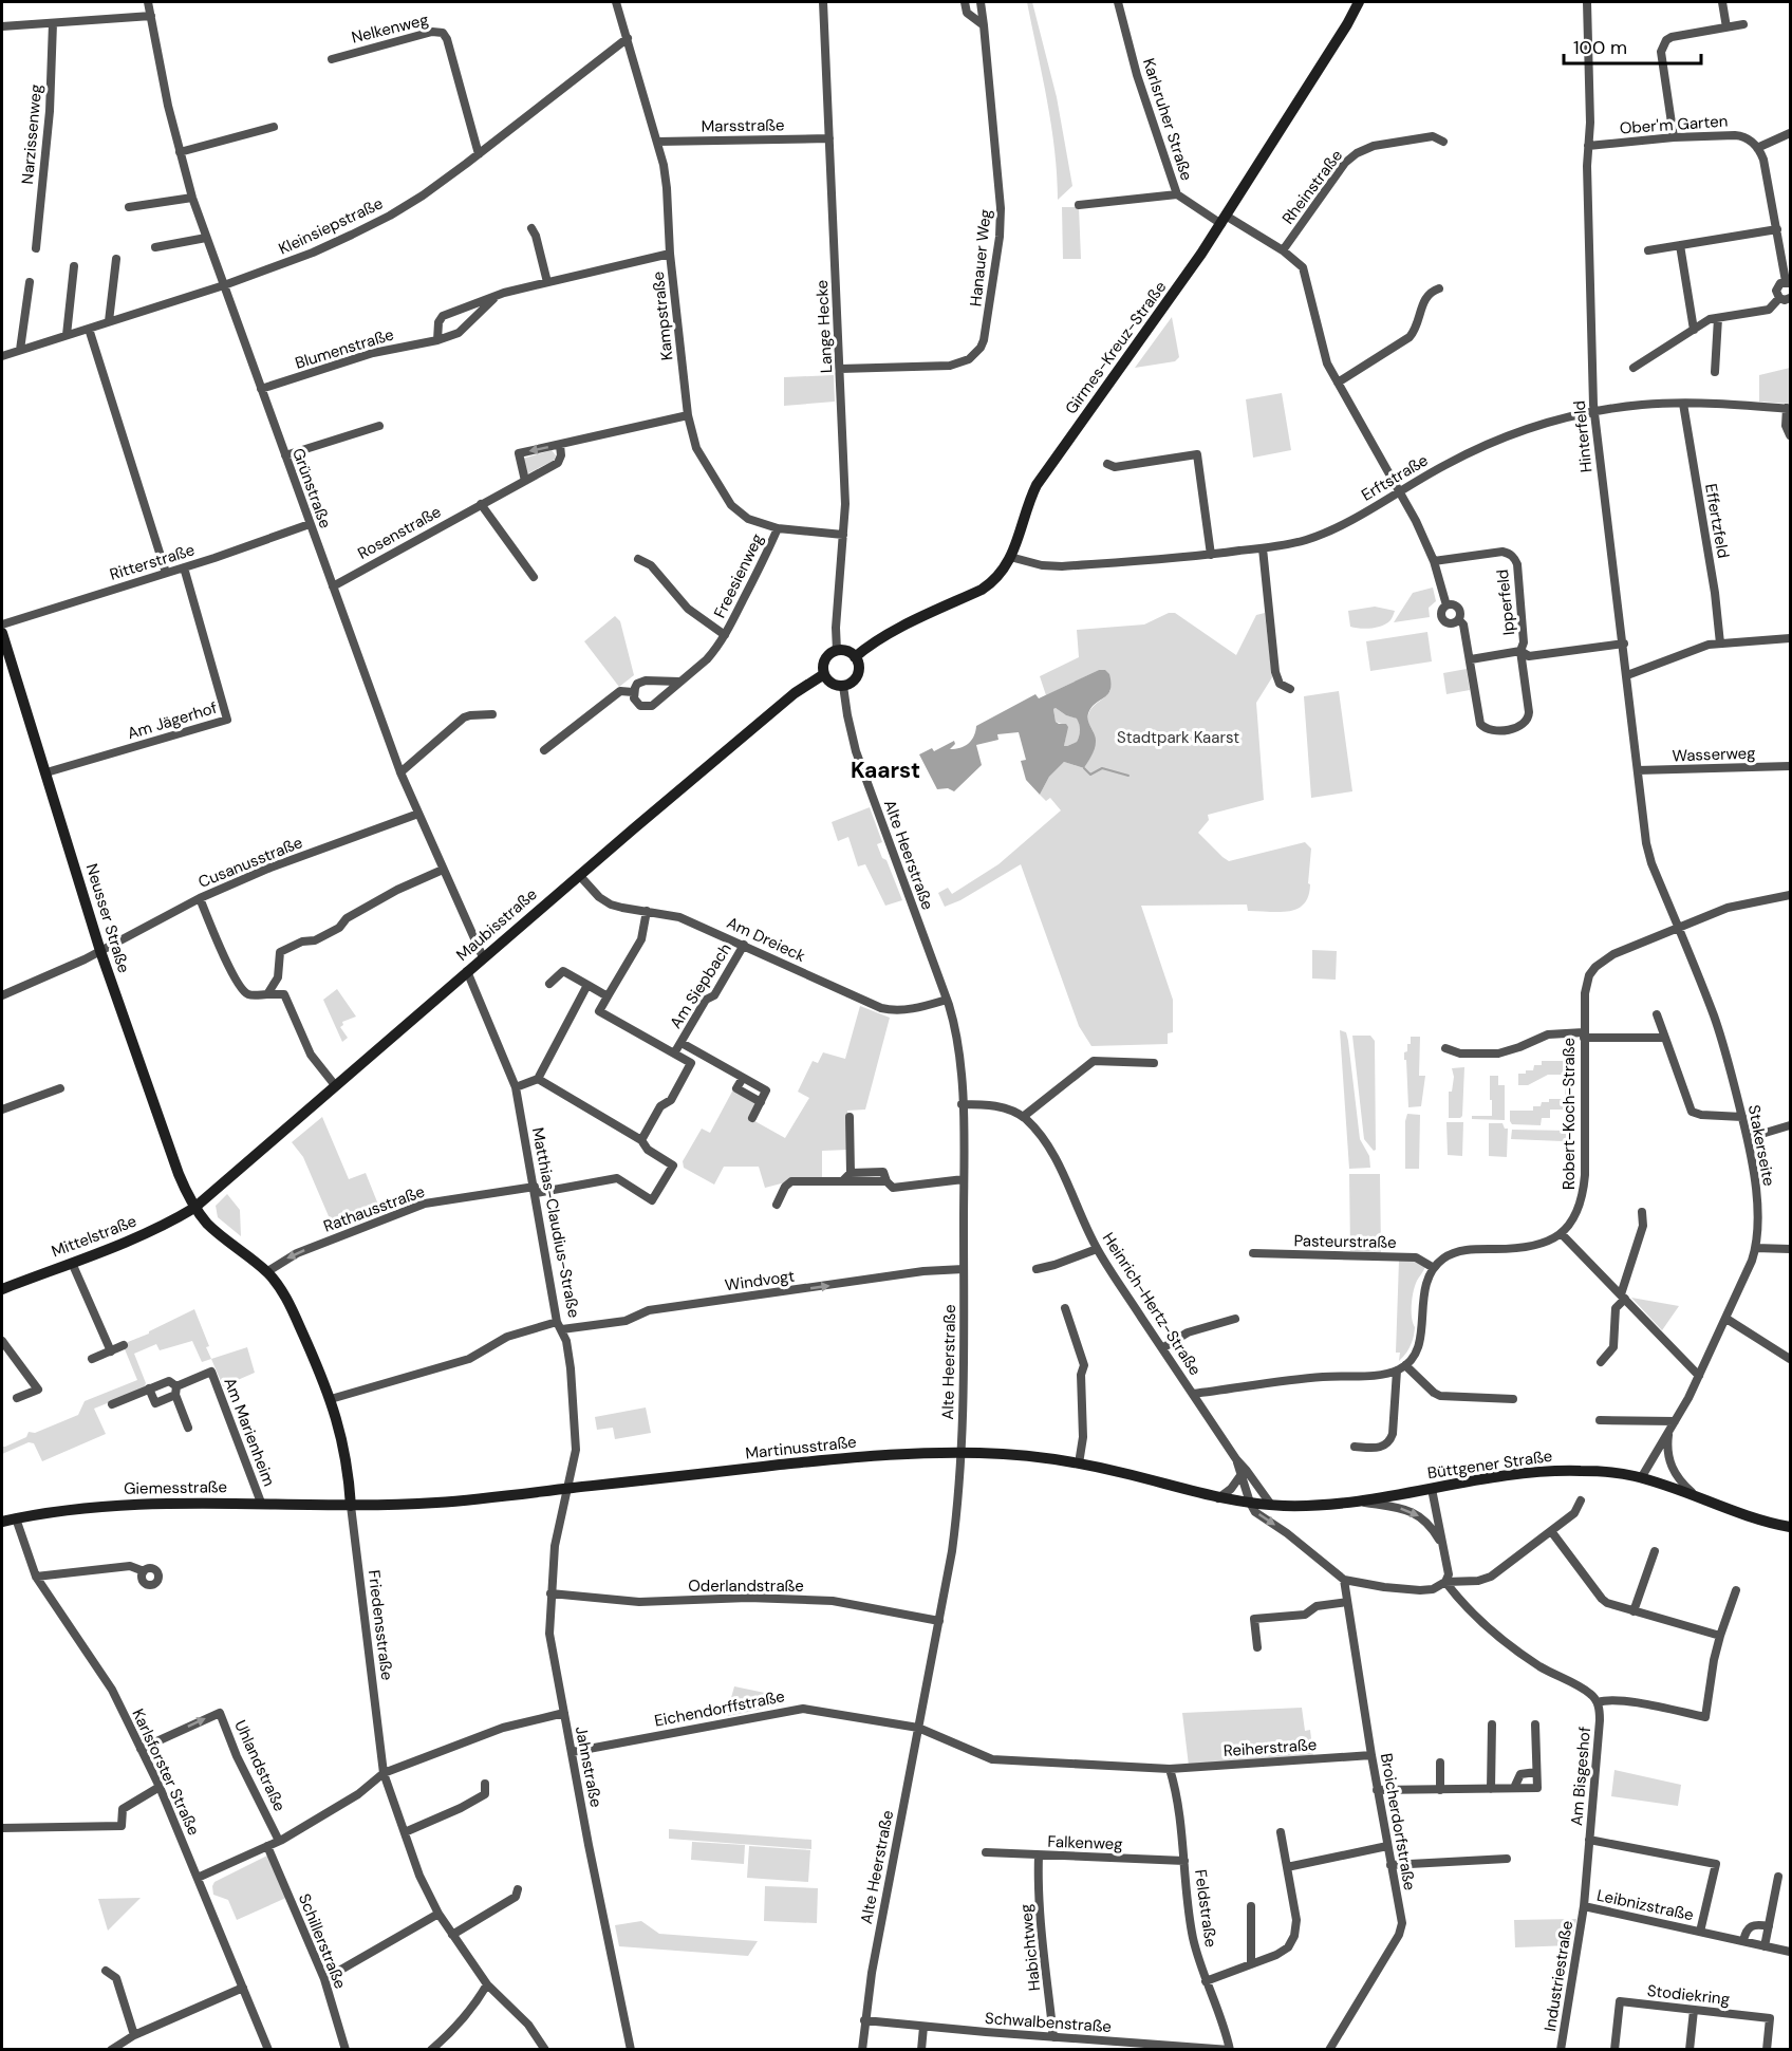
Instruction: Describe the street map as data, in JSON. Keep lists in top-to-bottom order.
{
  "streets": {
    "main road": [
      "Girmes-Kreuz-Straße",
      "Neusser Straße",
      "Maubisstraße",
      "Mittelstraße",
      "Martinusstraße",
      "Büttgener Straße",
      "Giemesstraße",
      "Friedensstraße"
    ],
    "street": [
      "Nelkenweg",
      "Karlsruher Straße",
      "Ober'm Garten",
      "Marsstraße",
      "Narzissenweg",
      "Rheinstraße",
      "Kleinsiepstraße",
      "Hanauer Weg",
      "Kampstraße",
      "Lange Hecke",
      "Blumenstraße",
      "Hinterfeld",
      "Erftstraße",
      "Grünstraße",
      "Effertzfeld",
      "Rosenstraße",
      "Ritterstraße",
      "Freesienweg",
      "Ipperfeld",
      "Am Jägerhof",
      "Wasserweg",
      "Alte Heerstraße",
      "Cusanusstraße",
      "Am Dreieck",
      "Am Siepbach",
      "Robert-Koch-Straße",
      "Stakerseite",
      "Rathausstraße",
      "Matthias-Claudius-Straße",
      "Pasteurstraße",
      "Windvogt",
      "Heinrich-Hertz-Straße",
      "Am Marienheim",
      "Oderlandstraße",
      "Eichendorffstraße",
      "Reiherstraße",
      "Uhlandstraße",
      "Jahnstraße",
      "Karlsforster Straße",
      "Am Bisgeshof",
      "Broicherdorfstraße",
      "Falkenweg",
      "Leibnizstraße",
      "Feldstraße",
      "Schillerstraße",
      "Habichtweg",
      "Industriestraße",
      "Stodiekring",
      "Schwalbenstraße"
    ]
  },
  "crossings": [
    ["Nelkenweg", "Kleinsiepstraße"],
    ["Karlsruher Straße", "Girmes-Kreuz-Straße"],
    ["Ober'm Garten", "Hinterfeld"],
    ["Marsstraße", "Kampstraße"],
    ["Marsstraße", "Lange Hecke"],
    ["Kleinsiepstraße", "Kampstraße"],
    ["Kleinsiepstraße", "Grünstraße"],
    ["Hanauer Weg", "Lange Hecke"],
    ["Kampstraße", "Lange Hecke"],
    ["Kampstraße", "Freesienweg"],
    ["Lange Hecke", "Girmes-Kreuz-Straße"],
    ["Lange Hecke", "Alte Heerstraße"],
    ["Lange Hecke", "Maubisstraße"],
    ["Girmes-Kreuz-Straße", "Erftstraße"],
    ["Girmes-Kreuz-Straße", "Alte Heerstraße"],
    ["Girmes-Kreuz-Straße", "Maubisstraße"],
    ["Blumenstraße", "Grünstraße"],
    ["Hinterfeld", "Erftstraße"],
    ["Hinterfeld", "Wasserweg"],
    ["Hinterfeld", "Stakerseite"],
    ["Erftstraße", "Effertzfeld"],
    ["Grünstraße", "Rosenstraße"],
    ["Grünstraße", "Ritterstraße"],
    ["Grünstraße", "Cusanusstraße"],
    ["Grünstraße", "Maubisstraße"],
    ["Ritterstraße", "Am Jägerhof"],
    ["Am Jägerhof", "Neusser Straße"],
    ["Alte Heerstraße", "Maubisstraße"],
    ["Alte Heerstraße", "Am Dreieck"],
    ["Alte Heerstraße", "Windvogt"],
    ["Alte Heerstraße", "Heinrich-Hertz-Straße"],
    ["Alte Heerstraße", "Martinusstraße"],
    ["Alte Heerstraße", "Oderlandstraße"],
    ["Alte Heerstraße", "Eichendorffstraße"],
    ["Alte Heerstraße", "Schwalbenstraße"],
    ["Cusanusstraße", "Neusser Straße"],
    ["Neusser Straße", "Maubisstraße"],
    ["Neusser Straße", "Mittelstraße"],
    ["Neusser Straße", "Friedensstraße"],
    ["Maubisstraße", "Am Dreieck"],
    ["Maubisstraße", "Matthias-Claudius-Straße"],
    ["Maubisstraße", "Mittelstraße"],
    ["Maubisstraße", "Friedensstraße"],
    ["Am Dreieck", "Am Siepbach"],
    ["Robert-Koch-Straße", "Stakerseite"],
    ["Stakerseite", "Büttgener Straße"],
    ["Rathausstraße", "Matthias-Claudius-Straße"],
    ["Rathausstraße", "Friedensstraße"],
    ["Matthias-Claudius-Straße", "Windvogt"],
    ["Matthias-Claudius-Straße", "Martinusstraße"],
    ["Matthias-Claudius-Straße", "Jahnstraße"],
    ["Mittelstraße", "Friedensstraße"],
    ["Windvogt", "Friedensstraße"],
    ["Heinrich-Hertz-Straße", "Martinusstraße"],
    ["Heinrich-Hertz-Straße", "Büttgener Straße"],
    ["Am Marienheim", "Giemesstraße"],
    ["Martinusstraße", "Büttgener Straße"],
    ["Martinusstraße", "Giemesstraße"],
    ["Martinusstraße", "Friedensstraße"],
    ["Martinusstraße", "Jahnstraße"],
    ["Giemesstraße", "Friedensstraße"],
    ["Giemesstraße", "Karlsforster Straße"],
    ["Oderlandstraße", "Jahnstraße"],
    ["Eichendorffstraße", "Reiherstraße"],
    ["Eichendorffstraße", "Jahnstraße"],
    ["Eichendorffstraße", "Feldstraße"],
    ["Reiherstraße", "Broicherdorfstraße"],
    ["Reiherstraße", "Feldstraße"],
    ["Uhlandstraße", "Karlsforster Straße"],
    ["Am Bisgeshof", "Leibnizstraße"],
    ["Am Bisgeshof", "Industriestraße"],
    ["Falkenweg", "Feldstraße"],
    ["Falkenweg", "Habichtweg"],
    ["Leibnizstraße", "Industriestraße"],
    ["Feldstraße", "Schwalbenstraße"],
    ["Habichtweg", "Schwalbenstraße"]
  ],
  "one_way": ["Rathausstraße", "Windvogt"],
  "districts": ["Kaarst"],
  "parks": ["Stadtpark Kaarst"],
  "scale_bar": "100 m"
}
